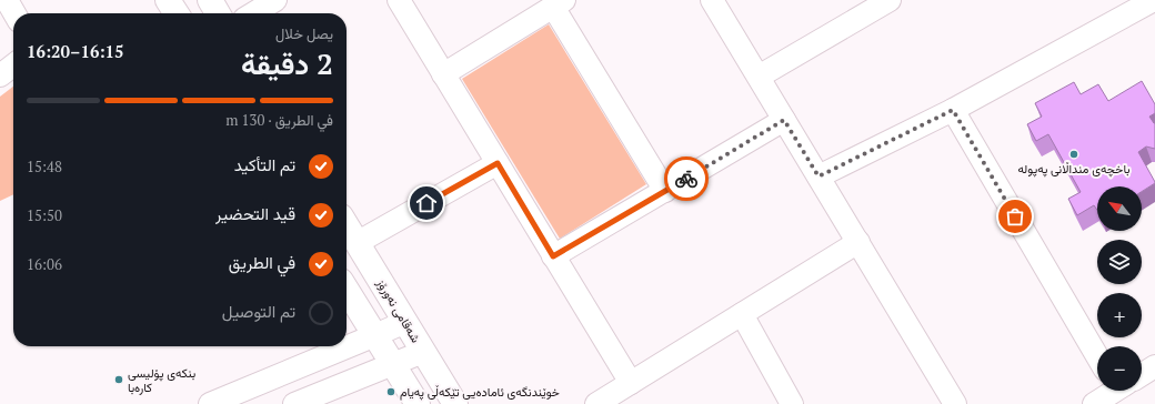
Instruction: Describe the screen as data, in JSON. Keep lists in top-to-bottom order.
{
  "streets": {
    "main road": ["شەقامی نەورۆز"]
  },
  "places": ["باخچەی منداڵانی پەپولە", "بنکەی پۆلیسی کارەبا", "خوێندنگەی ئامادەیی تێکەڵی پەیام"],
  "north": "top left",
  "page": {
    "heading": ["2 دقيقة", "يصل خلال", "16:15–16:20"],
    "bar": "في الطريق · 130 m",
    "list": [
      ["تم التأكيد", "15:48"],
      ["قيد التحضير", "15:50"],
      ["في الطريق", "16:06"],
      "تم التوصيل"
    ],
    "map_buttons": ["+", "−"]
  }
}
